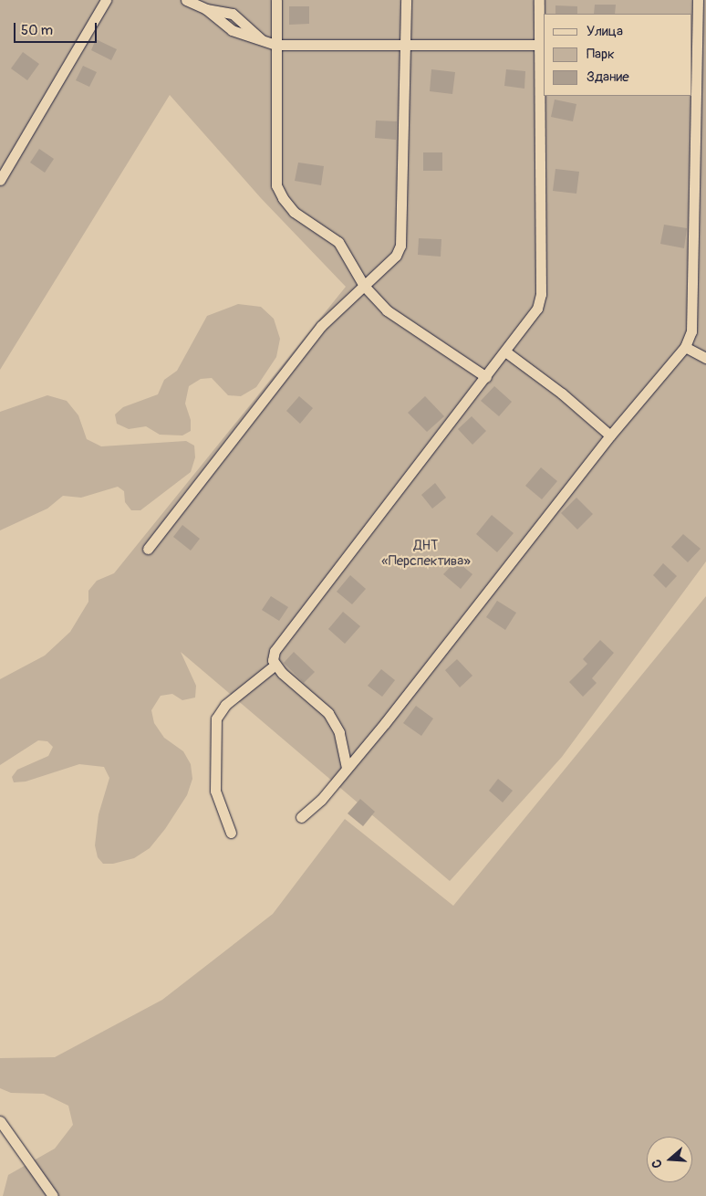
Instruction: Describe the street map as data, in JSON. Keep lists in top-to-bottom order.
{
  "parks": ["ДНТ «Перспектива»"],
  "legend": ["Улица", "Парк", "Здание"],
  "scale_bar": "50 m",
  "north": "left"
}
